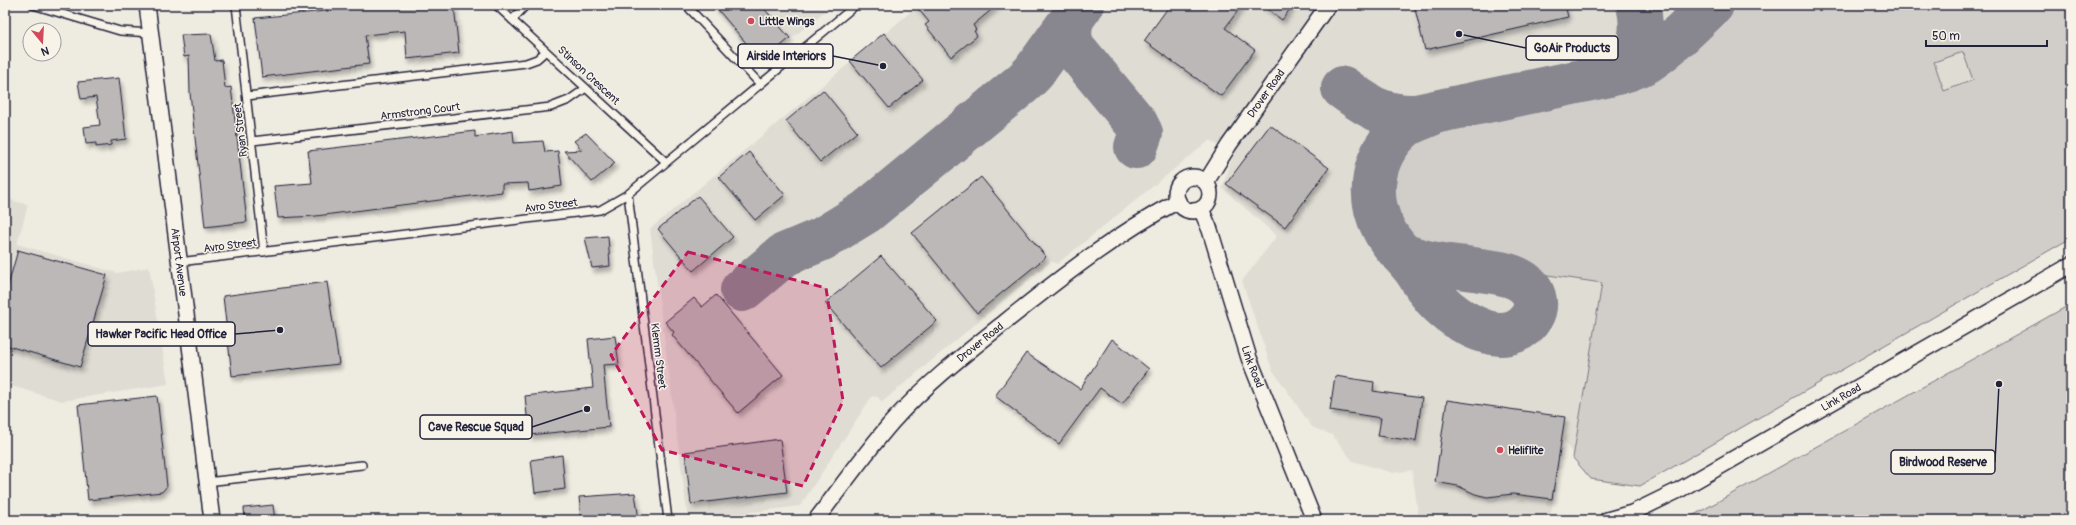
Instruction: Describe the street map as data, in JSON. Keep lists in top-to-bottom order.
{
  "streets": {
    "street": ["Drover Road", "Airport Avenue", "Link Road"],
    "lane": [
      "Stinson Crescent",
      "Armstrong Court",
      "Ryan Street",
      "Avro Street",
      "Klemm Street"
    ]
  },
  "crossings": [
    ["Stinson Crescent", "Armstrong Court"],
    ["Stinson Crescent", "Avro Street"],
    ["Drover Road", "Link Road"],
    ["Armstrong Court", "Ryan Street"],
    ["Ryan Street", "Avro Street"],
    ["Avro Street", "Airport Avenue"],
    ["Avro Street", "Klemm Street"]
  ],
  "places": [
    "Little Wings",
    "GoAir Products",
    "Airside Interiors",
    "Hawker Pacific Head Office",
    "Birdwood Reserve",
    "Cave Rescue Squad",
    "Heliflite"
  ],
  "scale_bar": "50 m",
  "north": "bottom"
}
